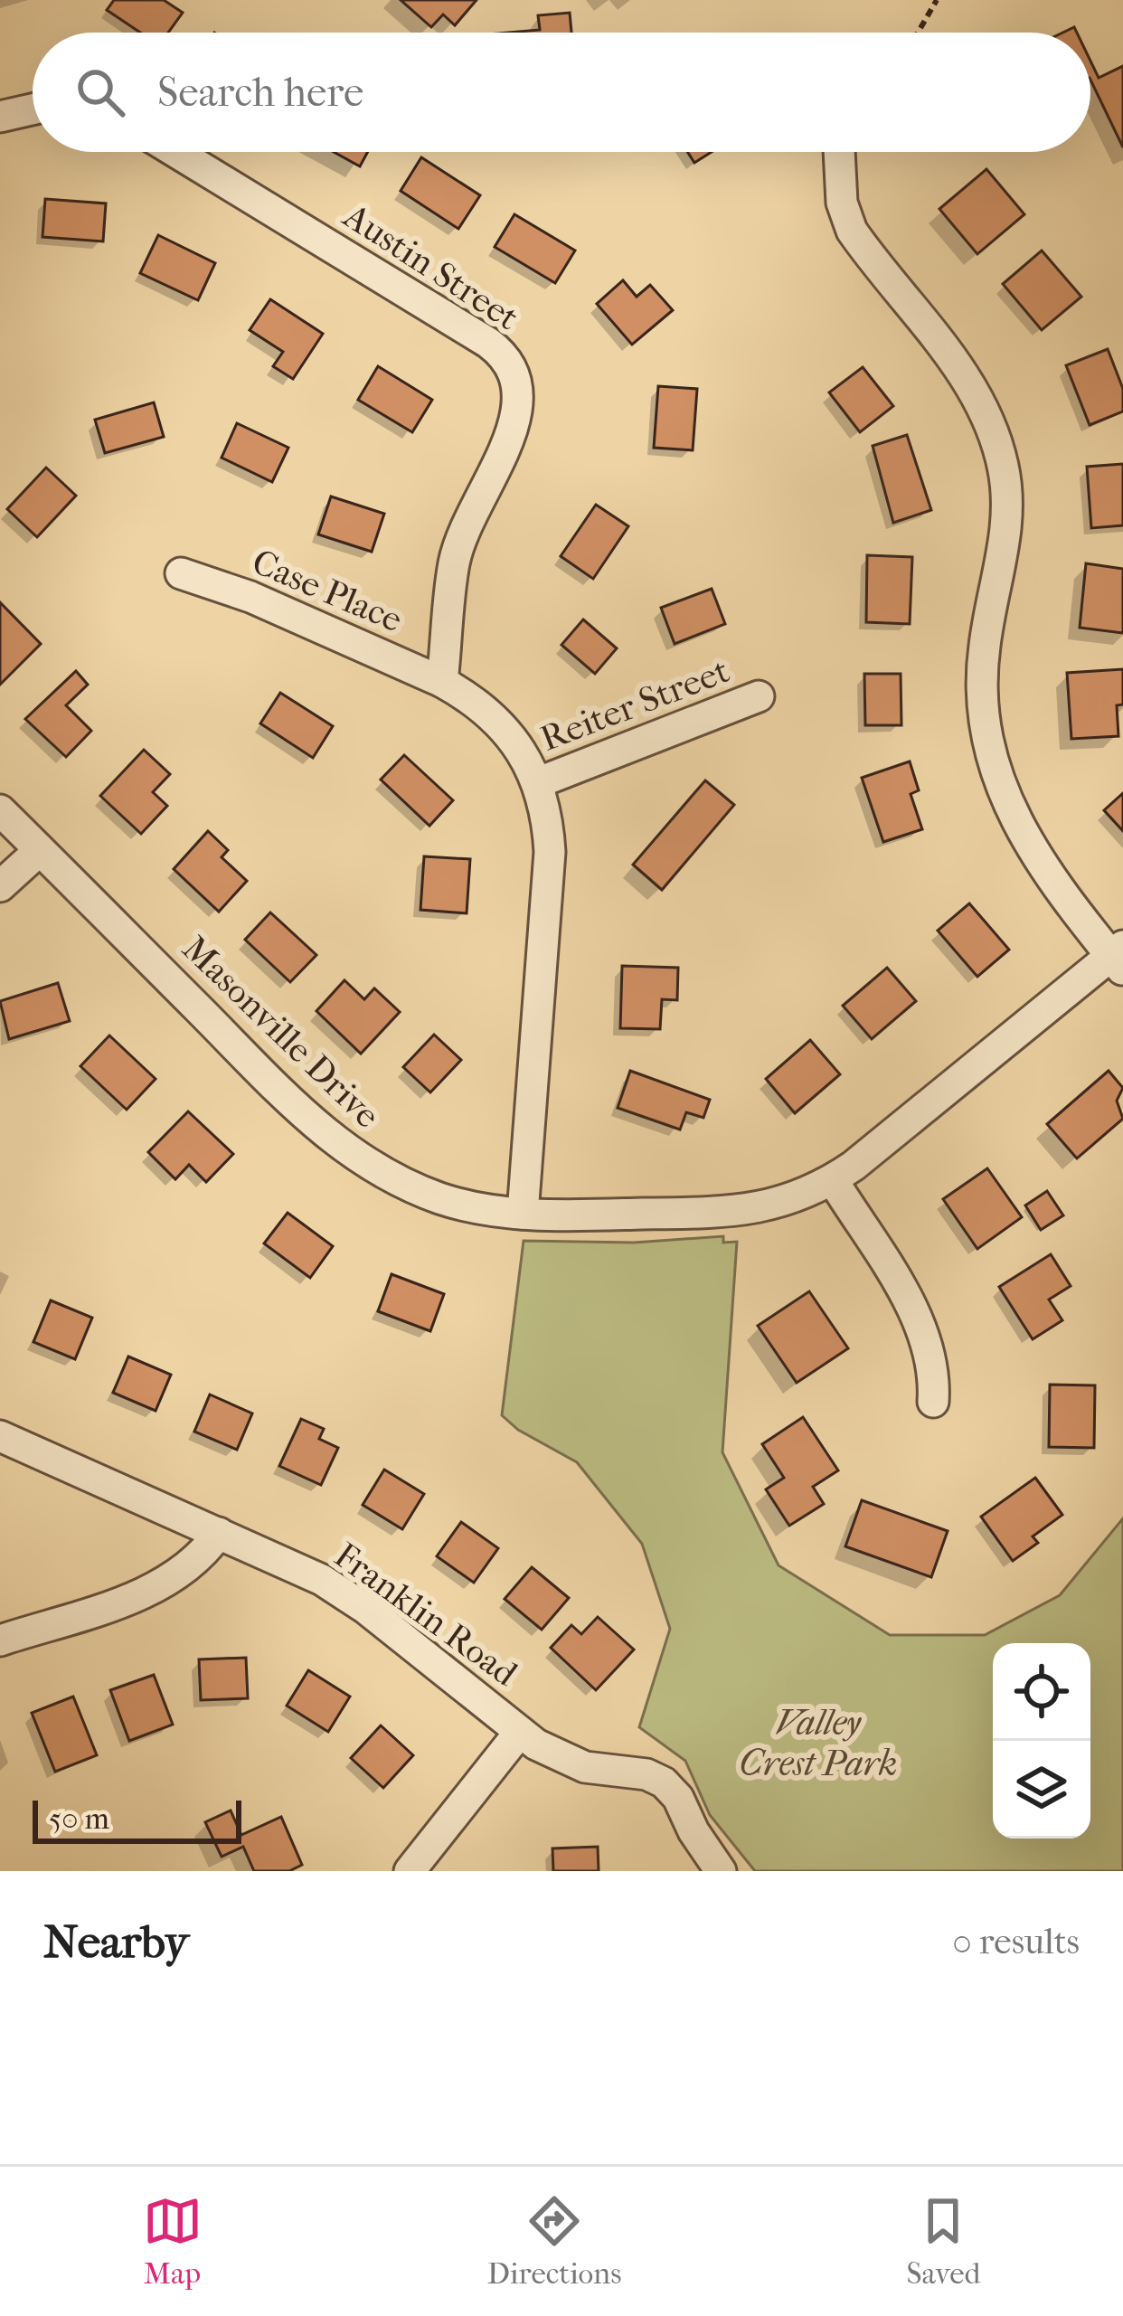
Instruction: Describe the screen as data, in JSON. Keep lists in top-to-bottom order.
{
  "streets": {
    "street": [
      "Austin Street",
      "Case Place",
      "Reiter Street",
      "Masonville Drive",
      "Franklin Road"
    ]
  },
  "crossings": [
    ["Austin Street", "Case Place"]
  ],
  "parks": ["Valley Crest Park"],
  "scale_bar": "50 m",
  "page": {
    "search": "Search here",
    "scale": "50 m",
    "heading": ["Nearby", "0 results"],
    "nav": ["Map", "Directions", "Saved"]
  }
}
